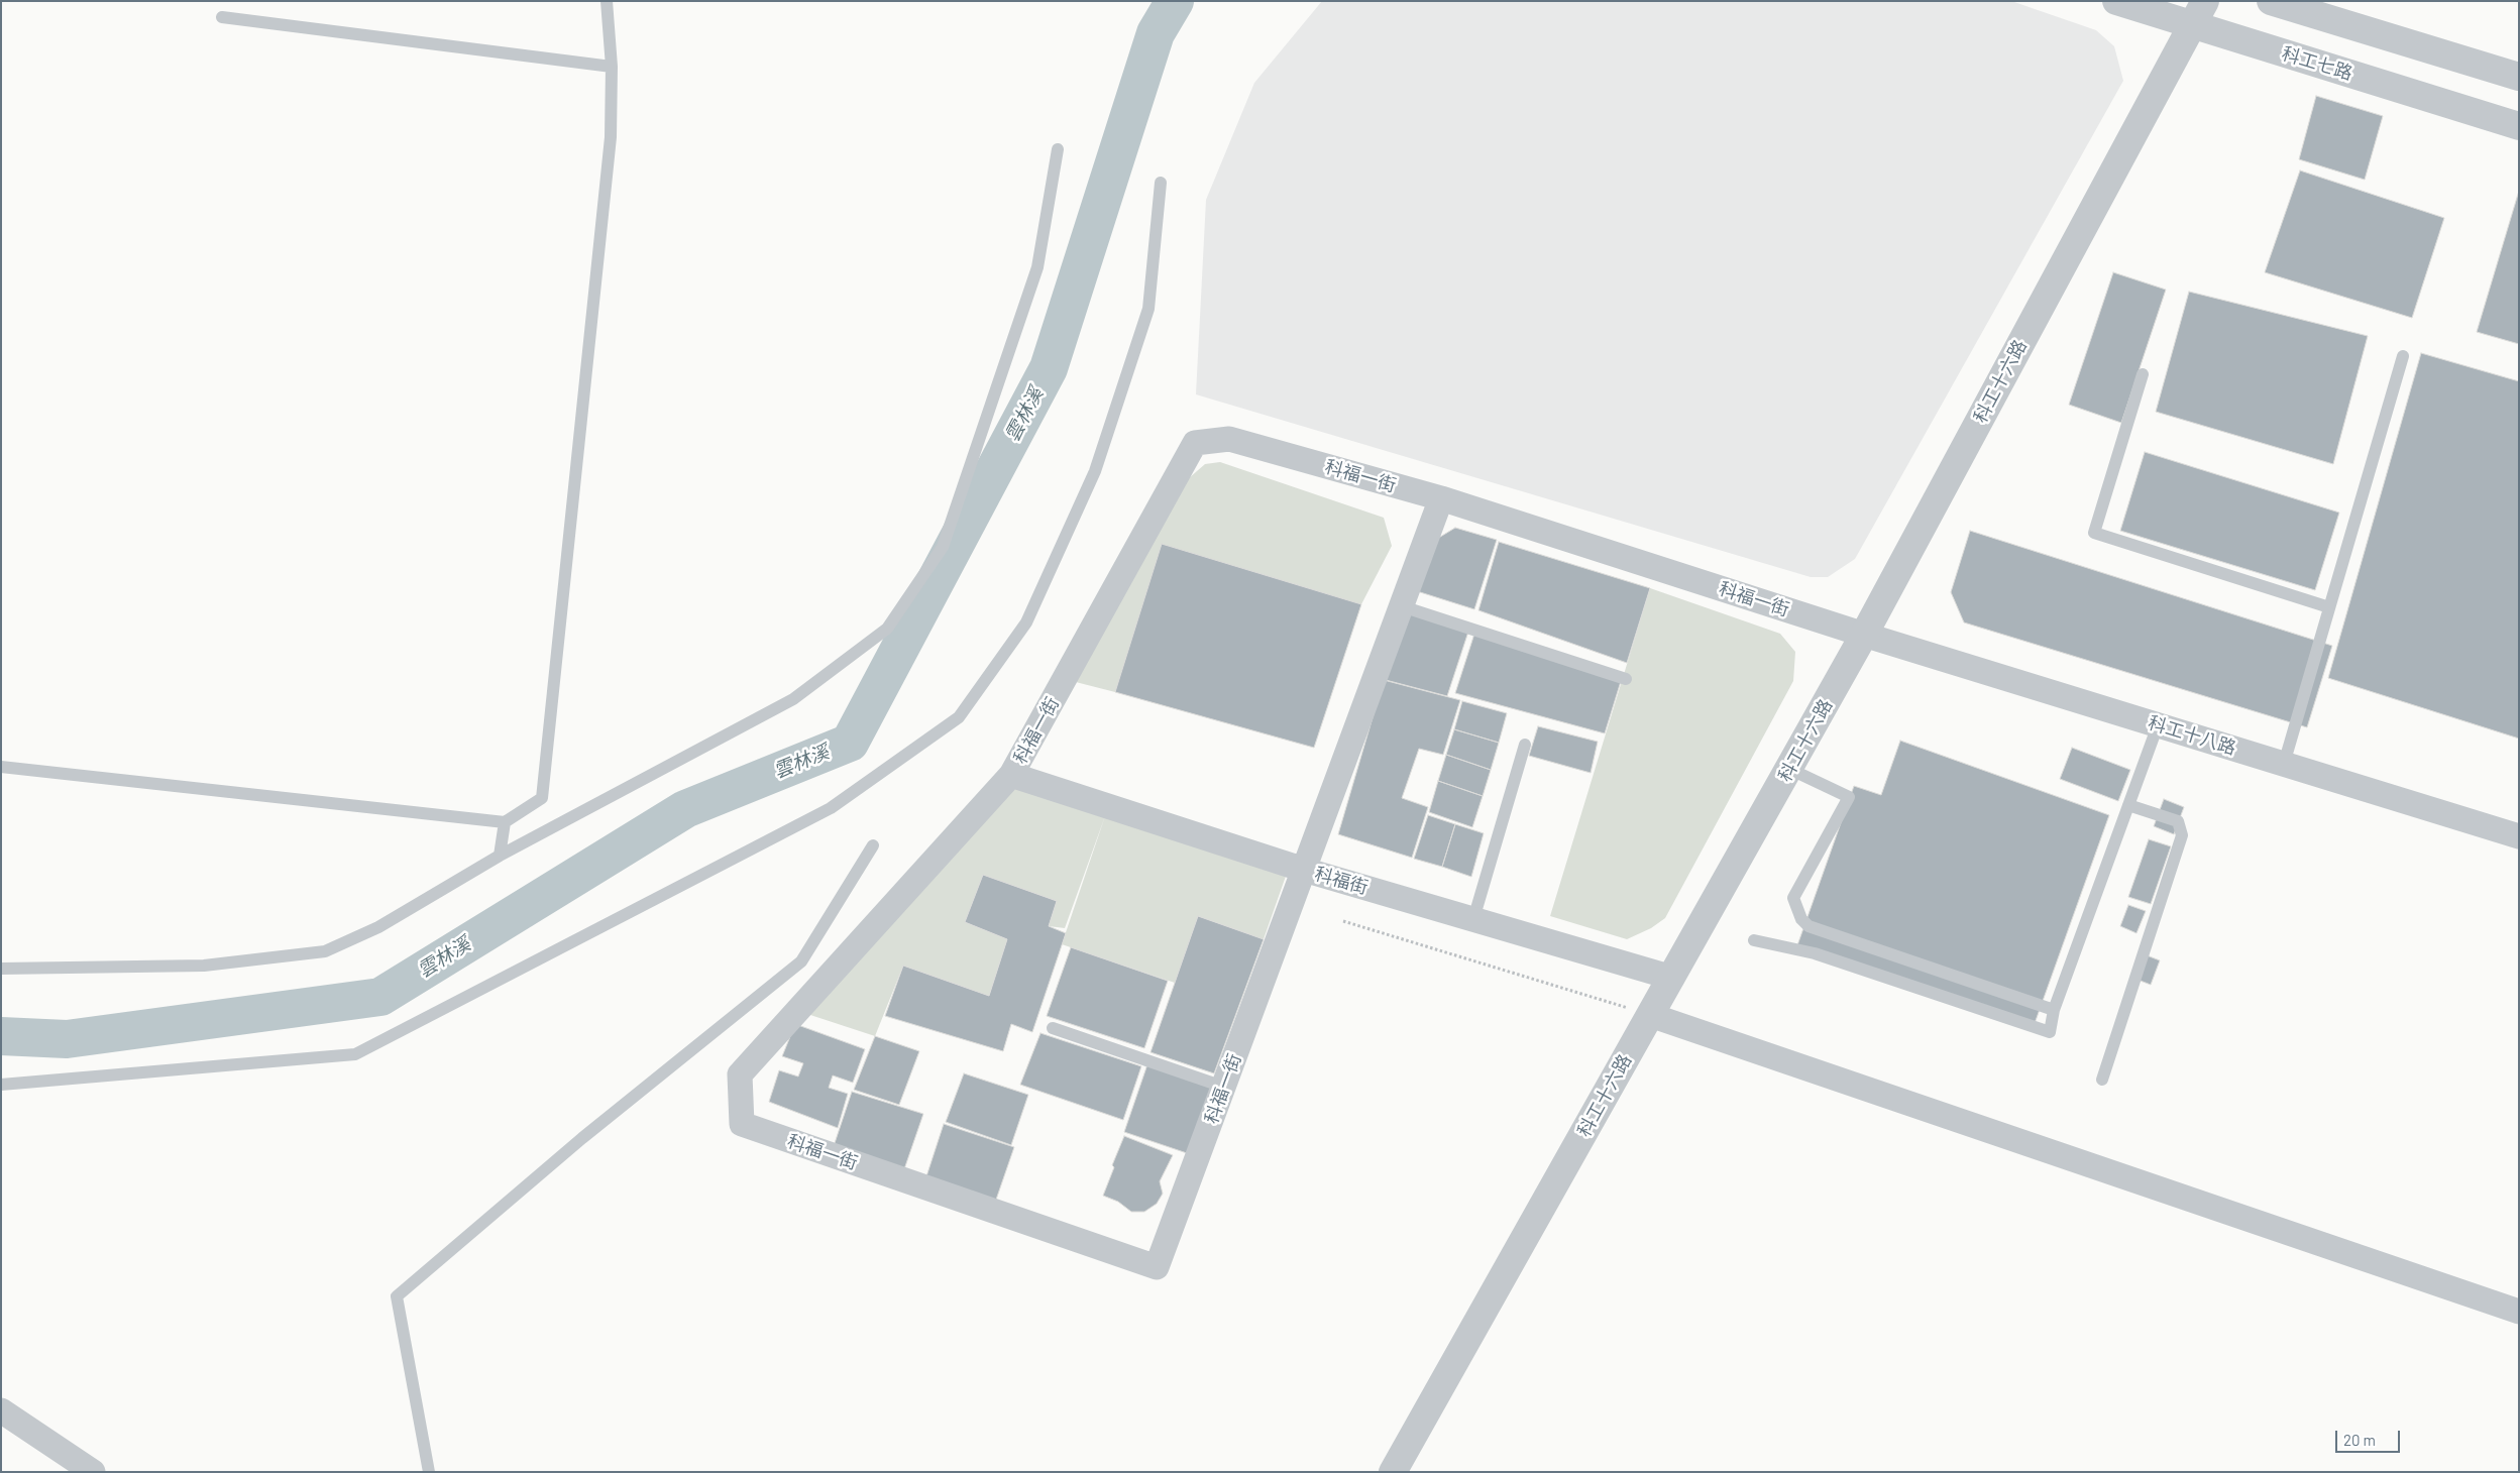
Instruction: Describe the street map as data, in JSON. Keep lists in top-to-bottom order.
{
  "streets": {
    "street": [
      "科工七路",
      "科工十六路",
      "科福一街",
      "科工十八路",
      "科福街"
    ]
  },
  "crossings": [
    ["科工七路", "科工十六路"],
    ["科工十六路", "科福一街"],
    ["科工十六路", "科工十八路"],
    ["科工十六路", "科福街"],
    ["科福一街", "科工十八路"],
    ["科福一街", "科福街"]
  ],
  "water": ["雲林溪"],
  "scale_bar": "20 m"
}
